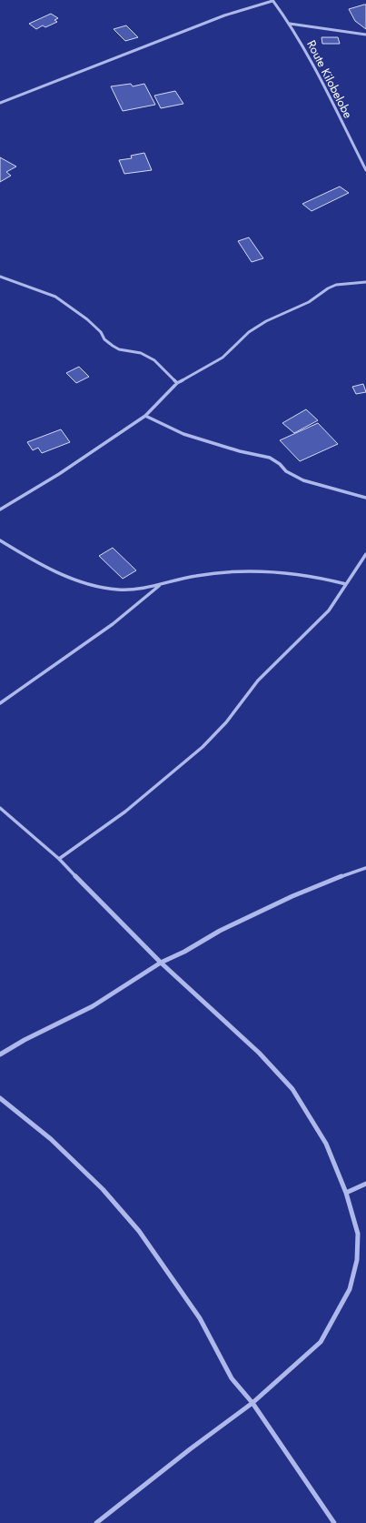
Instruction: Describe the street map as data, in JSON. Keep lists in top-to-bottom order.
{
  "streets": {
    "street": ["Route Kilobelobe"]
  }
}
